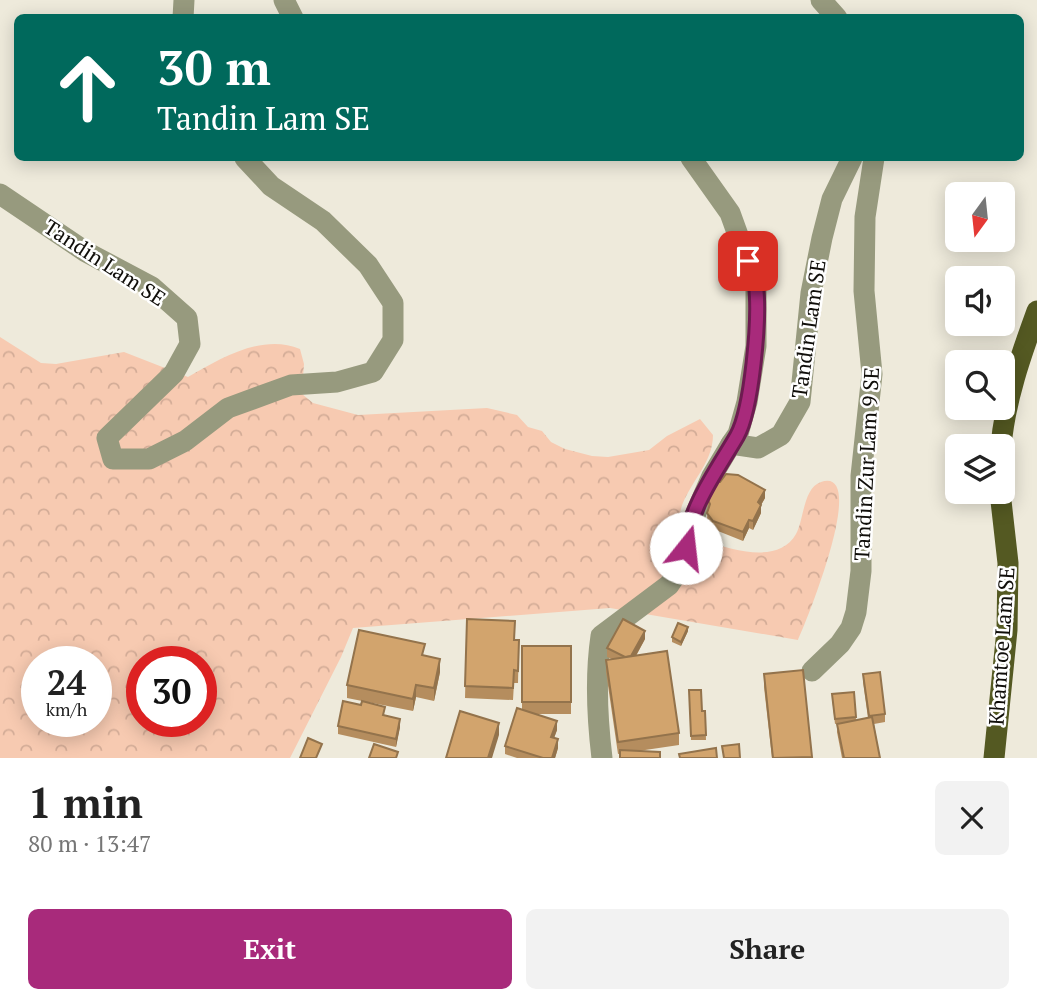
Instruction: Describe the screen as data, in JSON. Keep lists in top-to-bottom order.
{
  "streets": {
    "main road": ["Khamtoe Lam SE"],
    "street": ["Tandin Lam SE", "Tandin Zur Lam 9 SE"]
  },
  "north": "bottom",
  "page": {
    "turn": ["30 m", "Tandin Lam SE"],
    "speed": "24 km/h",
    "limit": "30",
    "heading": ["1 min", "80 m · 13:47"],
    "buttons": ["Exit", "Share"]
  }
}
